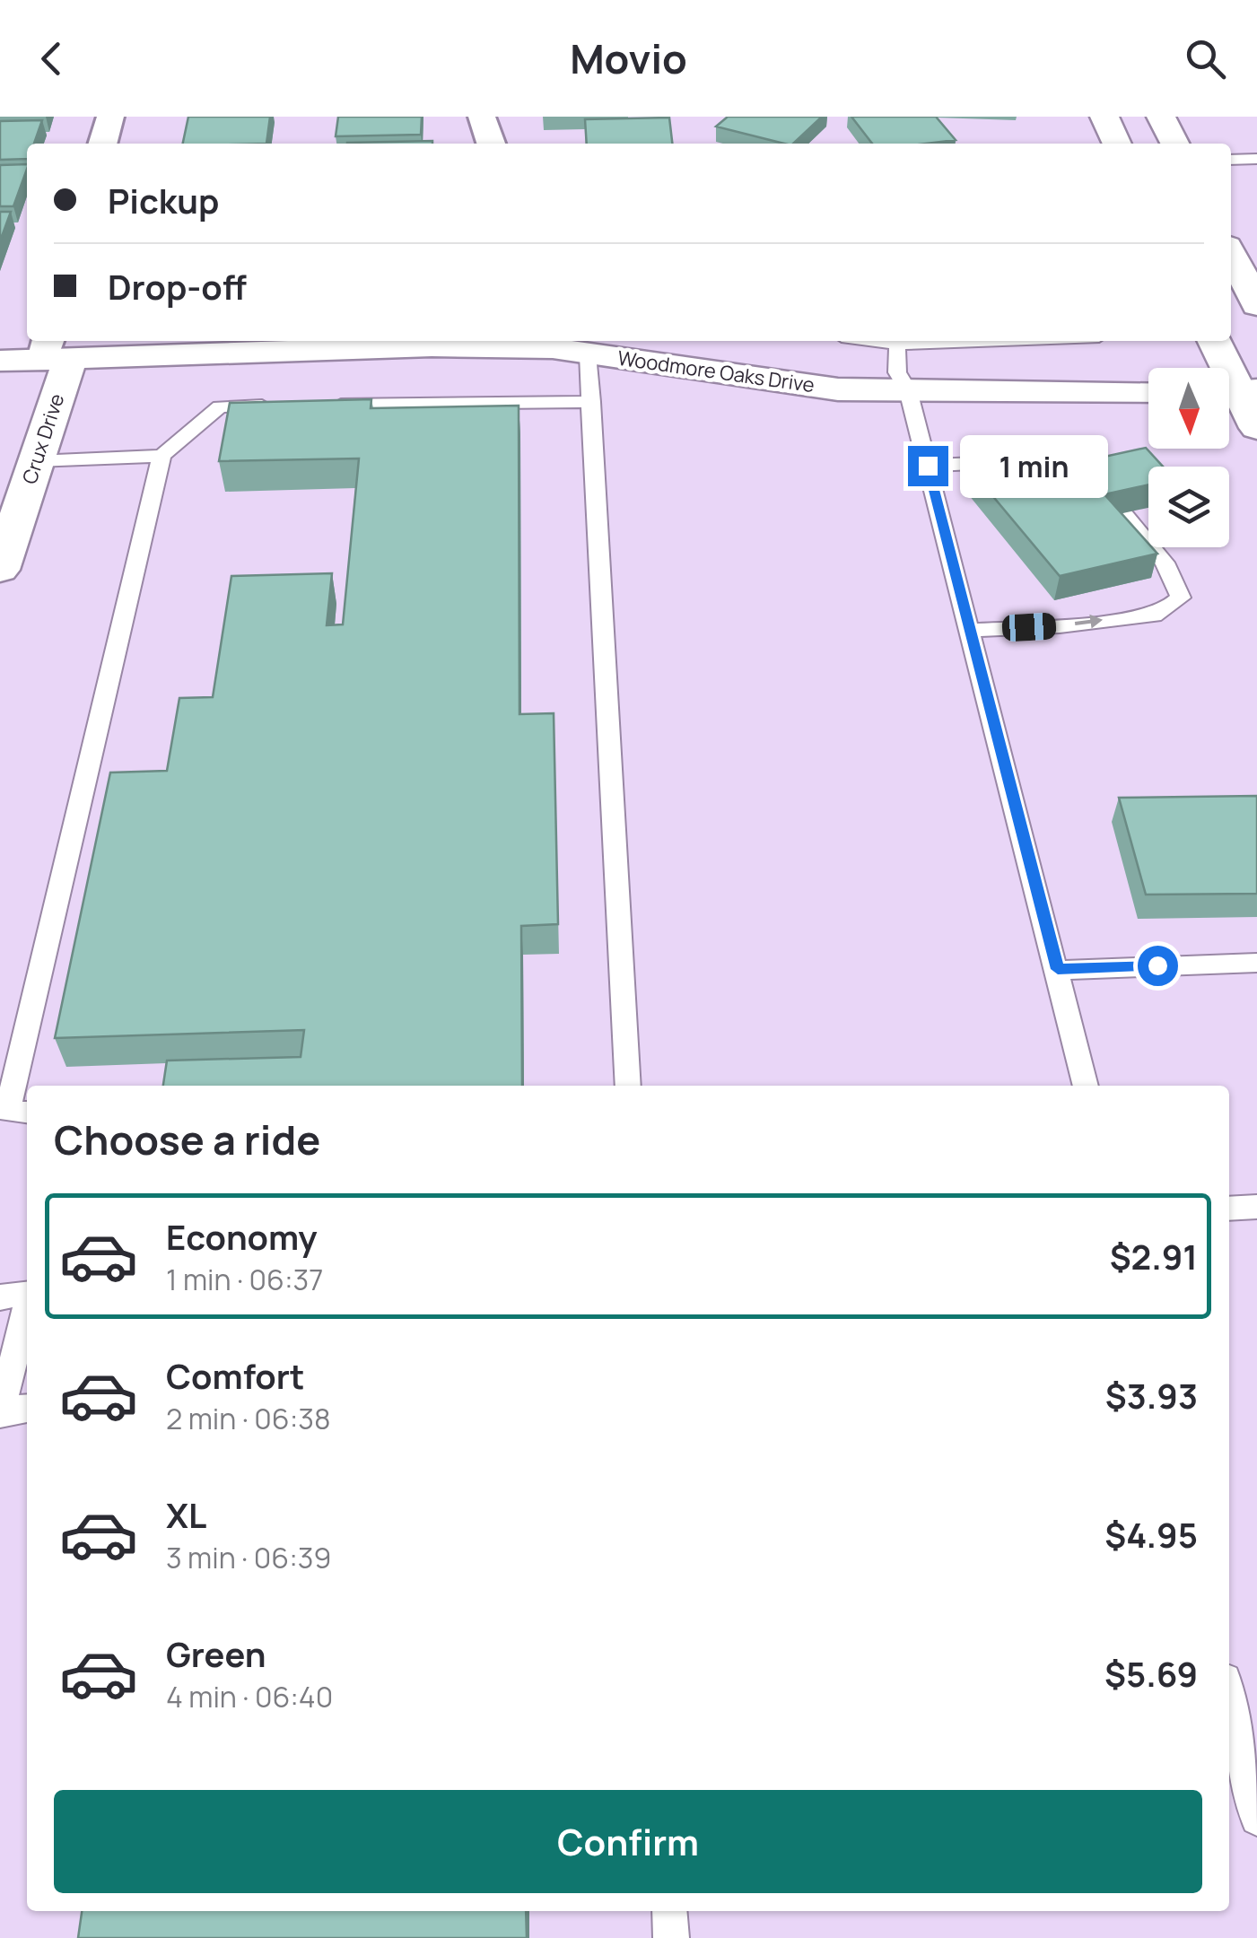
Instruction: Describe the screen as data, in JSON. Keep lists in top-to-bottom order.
{
  "streets": {
    "street": ["Woodmore Oaks Drive", "Crux Drive"]
  },
  "crossings": [
    ["Woodmore Oaks Drive", "Crux Drive"]
  ],
  "north": "bottom",
  "page": {
    "header": "Movio",
    "banner": ["Pickup", "Drop-off"],
    "bubble": "1 min",
    "heading": "Choose a ride",
    "list": [
      {
        "name": "Economy",
        "note": "1 min · 06:37",
        "value": "$2.91"
      },
      {
        "name": "Comfort",
        "note": "2 min · 06:38",
        "value": "$3.93"
      },
      {
        "name": "XL",
        "note": "3 min · 06:39",
        "value": "$4.95"
      },
      {
        "name": "Green",
        "note": "4 min · 06:40",
        "value": "$5.69"
      }
    ],
    "buttons": "Confirm"
  }
}
